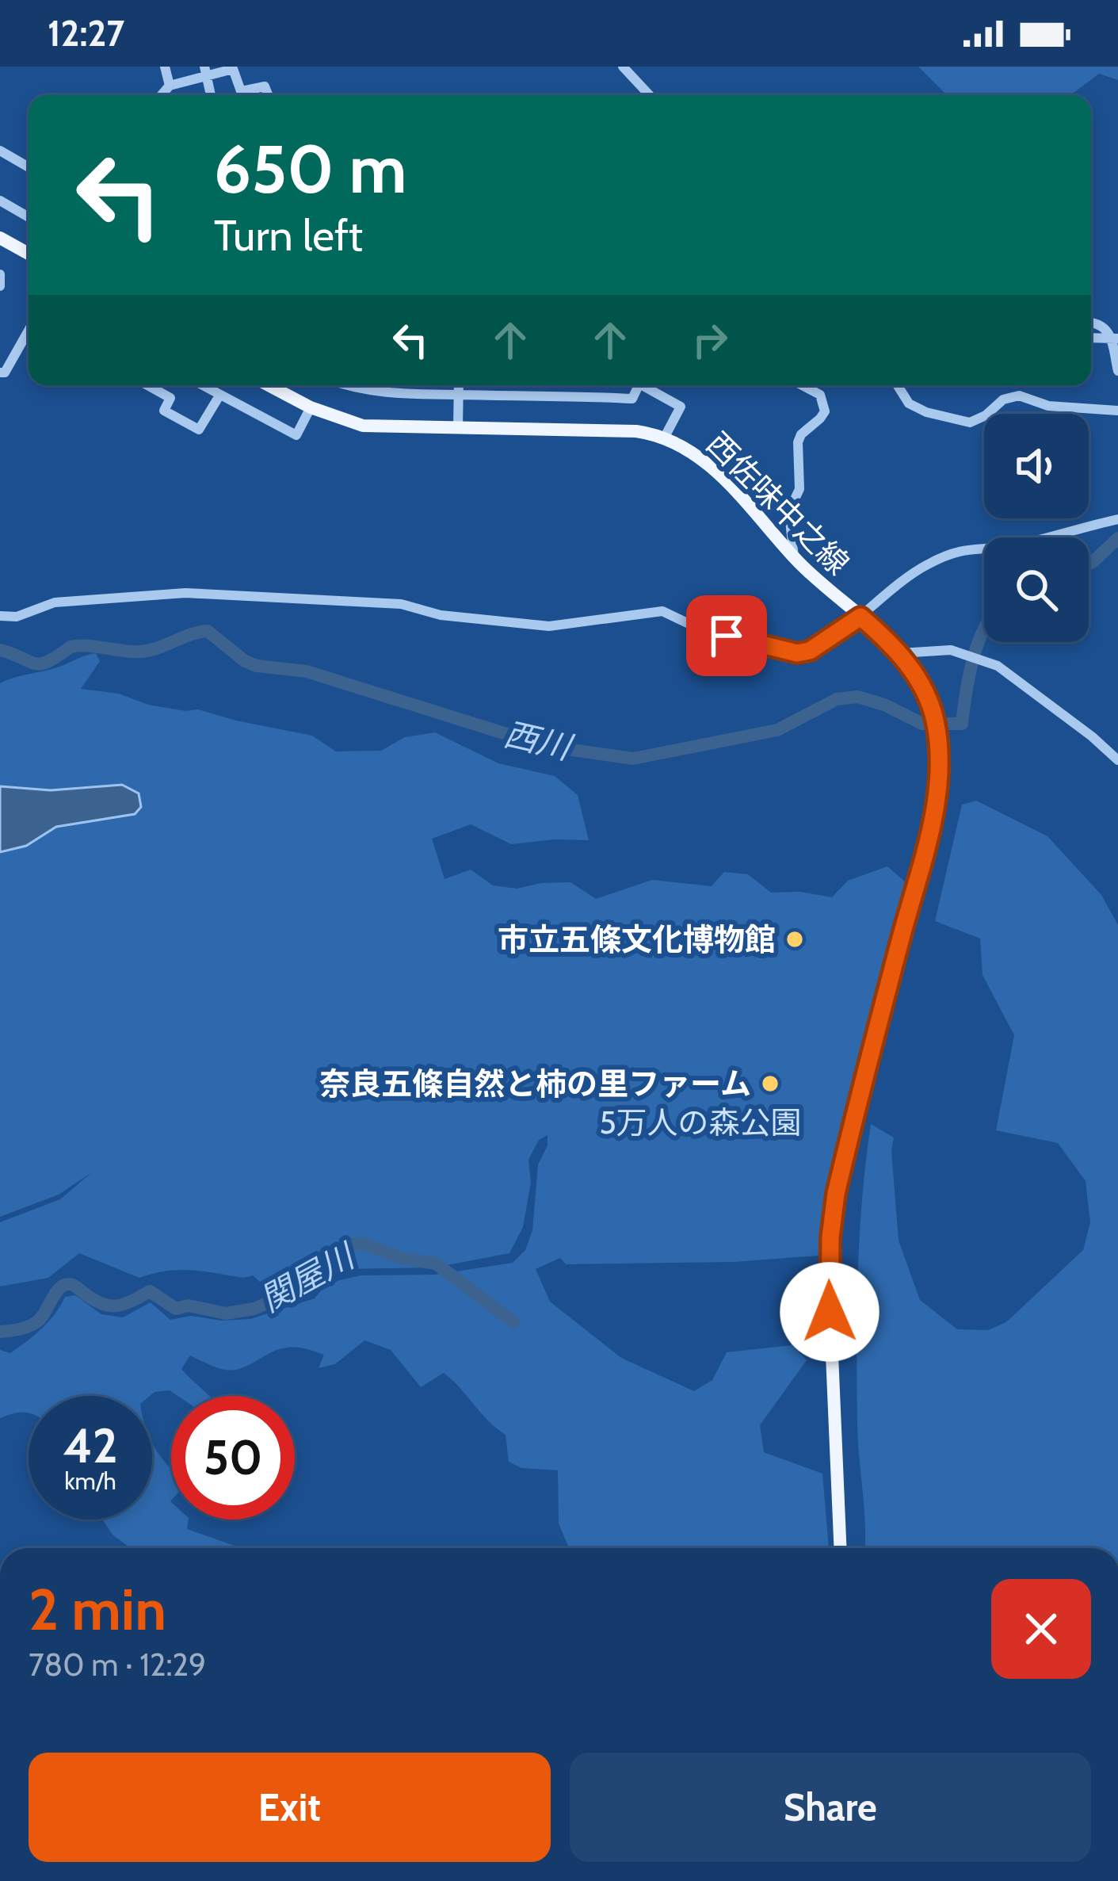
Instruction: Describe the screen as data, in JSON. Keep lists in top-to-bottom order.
{
  "streets": {
    "main road": ["西佐味中之線"]
  },
  "water": ["西川", "関屋川"],
  "parks": ["5万人の森公園"],
  "places": ["市立五條文化博物館", "奈良五條自然と柿の里ファーム"],
  "page": {
    "status": "12:27",
    "turn": ["650 m", "Turn left"],
    "speed": "42 km/h",
    "limit": "50",
    "heading": ["2 min", "780 m · 12:29"],
    "buttons": ["Exit", "Share"]
  }
}
